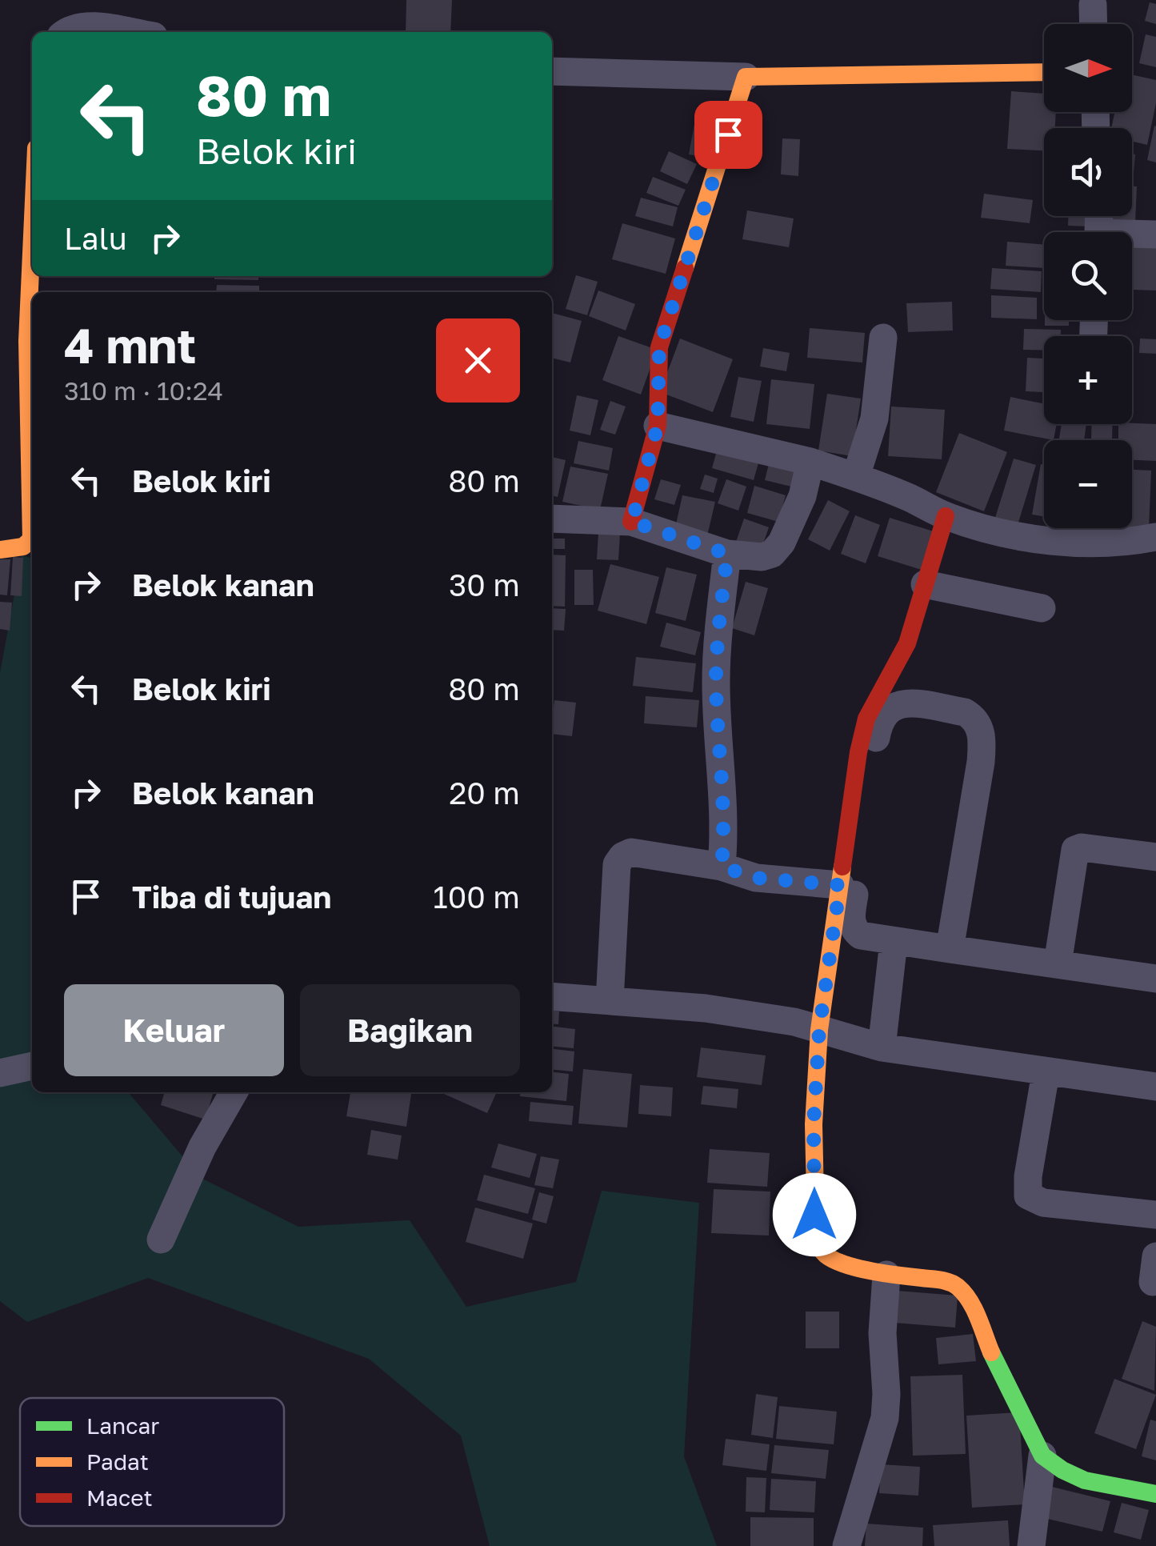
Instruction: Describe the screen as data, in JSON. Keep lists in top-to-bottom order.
{
  "legend": ["Lancar", "Padat", "Macet"],
  "north": "right",
  "page": {
    "map_buttons": ["+", "−"],
    "turn": ["80 m", "Belok kiri"],
    "then": "Lalu",
    "heading": ["4 mnt", "310 m · 10:24"],
    "list": [
      {
        "name": "Belok kiri",
        "value": "80 m"
      },
      {
        "name": "Belok kanan",
        "value": "30 m"
      },
      {
        "name": "Belok kiri",
        "value": "80 m"
      },
      {
        "name": "Belok kanan",
        "value": "20 m"
      },
      {
        "name": "Tiba di tujuan",
        "value": "100 m"
      }
    ],
    "buttons": ["Keluar", "Bagikan"]
  }
}
